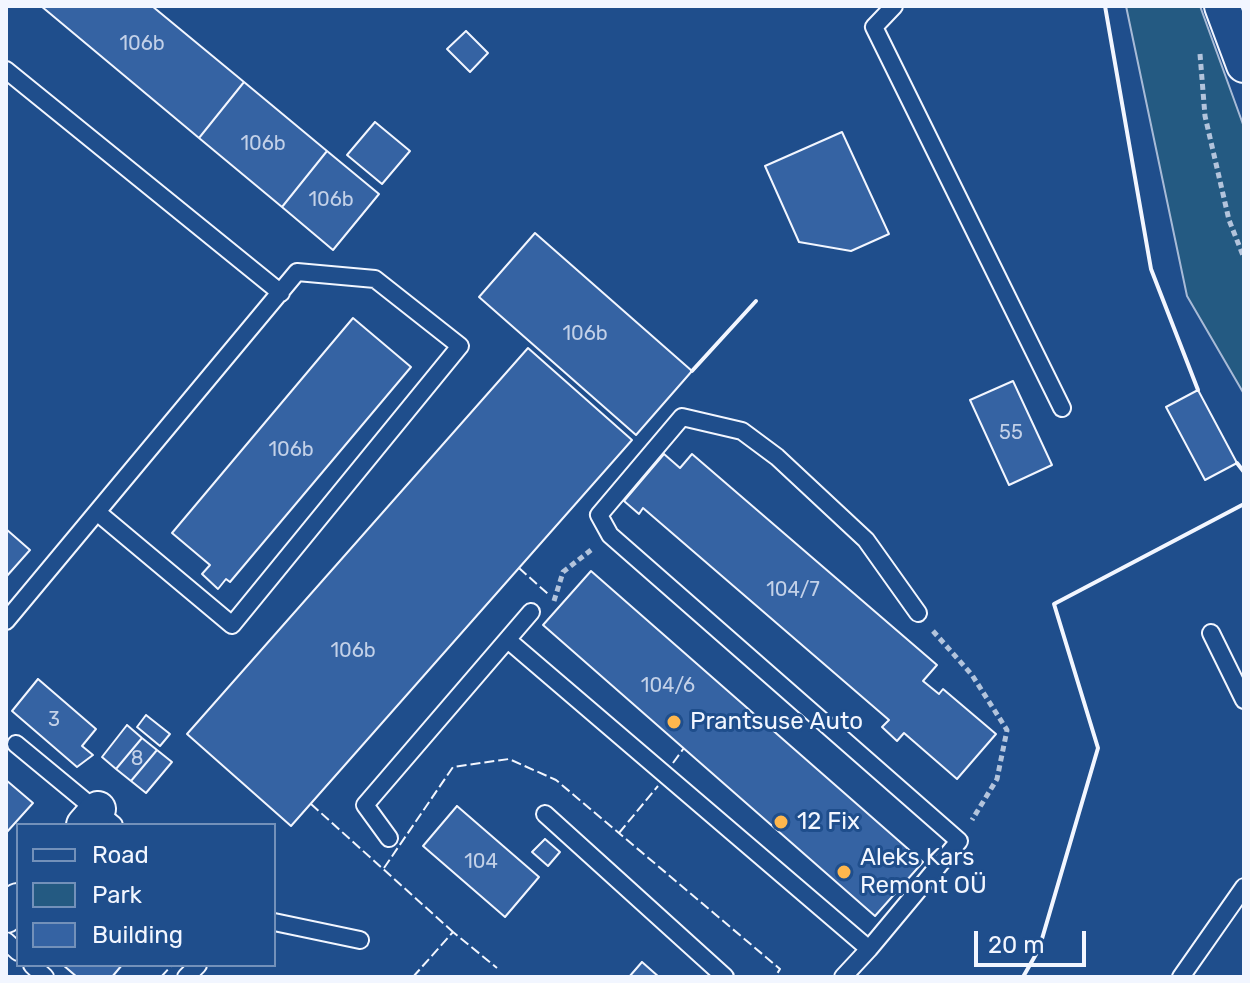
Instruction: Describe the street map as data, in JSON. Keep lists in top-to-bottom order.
{
  "places": ["Prantsuse Auto", "12 Fix", "Aleks Kars Remont OÜ"],
  "house_numbers": [
    "106b",
    "106b",
    "106b",
    "106b",
    "55",
    "106b",
    "104/7",
    "106b",
    "104/6",
    "3",
    "8",
    "104"
  ],
  "legend": ["Road", "Park", "Building"],
  "scale_bar": "20 m"
}
